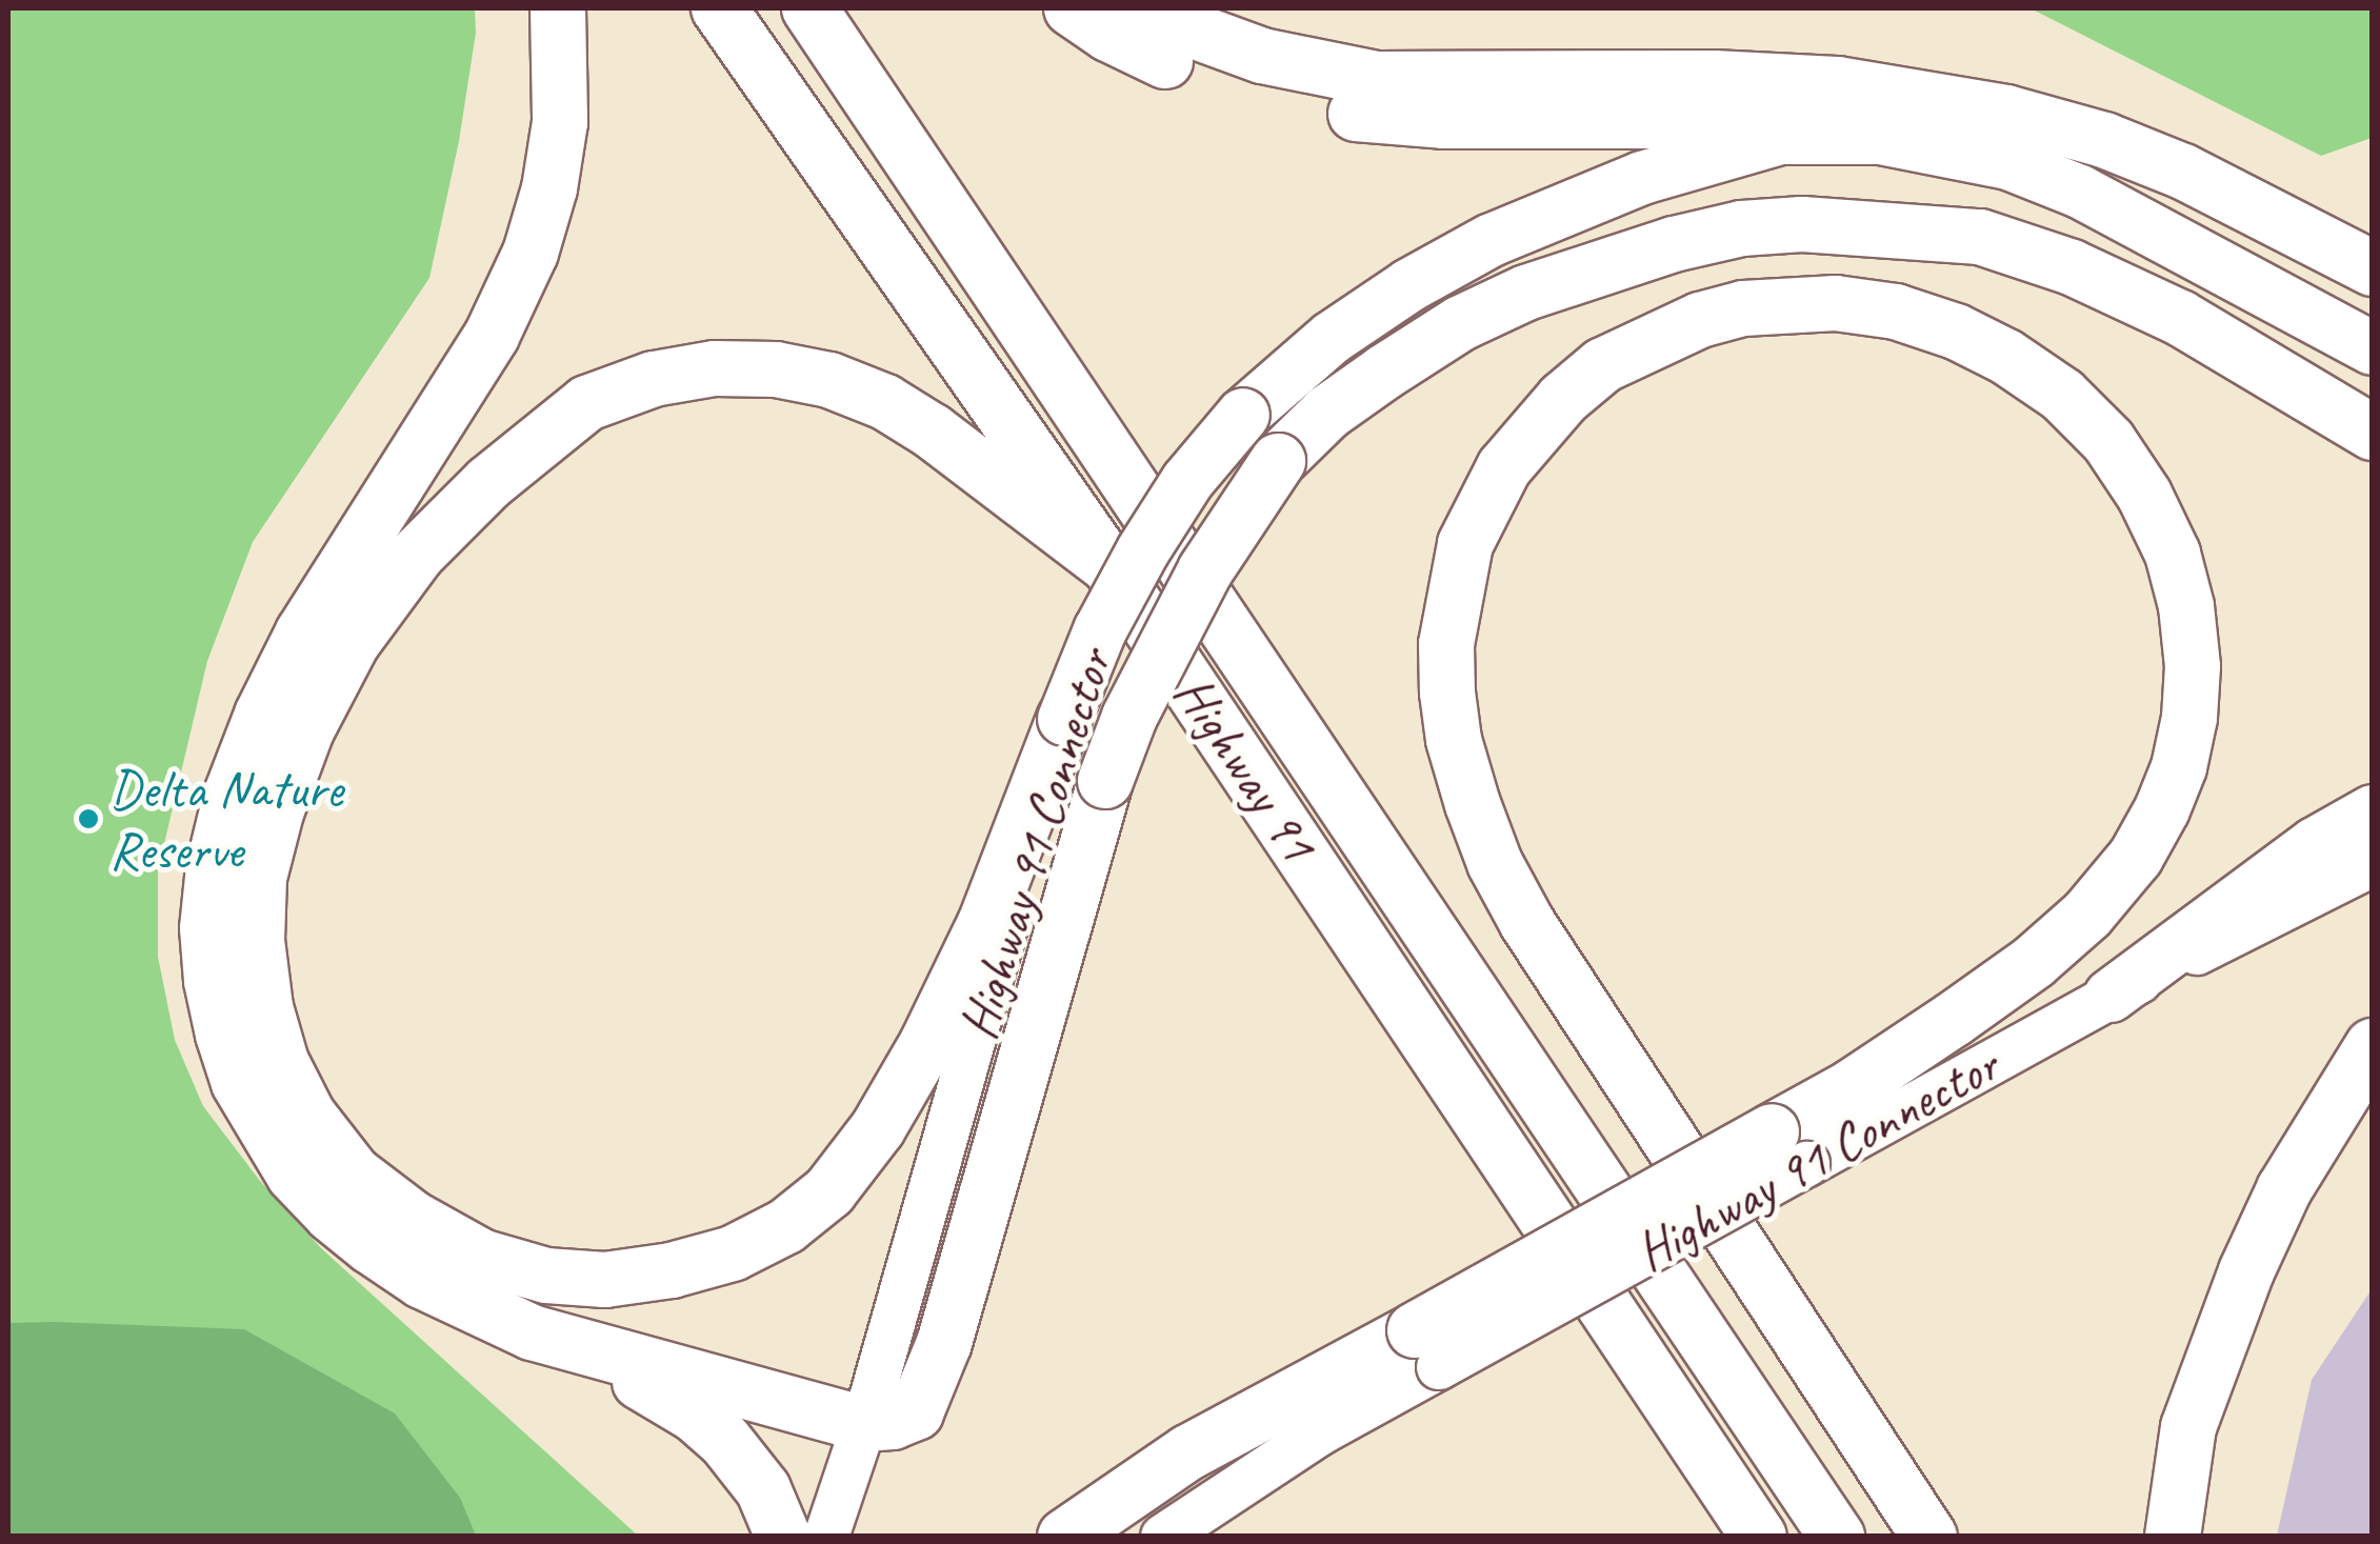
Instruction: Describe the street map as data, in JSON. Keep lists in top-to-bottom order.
{
  "streets": {
    "highway": ["Highway 91", "Highway 91 Connector"]
  },
  "places": ["Delta Nature Reserve"]
}
